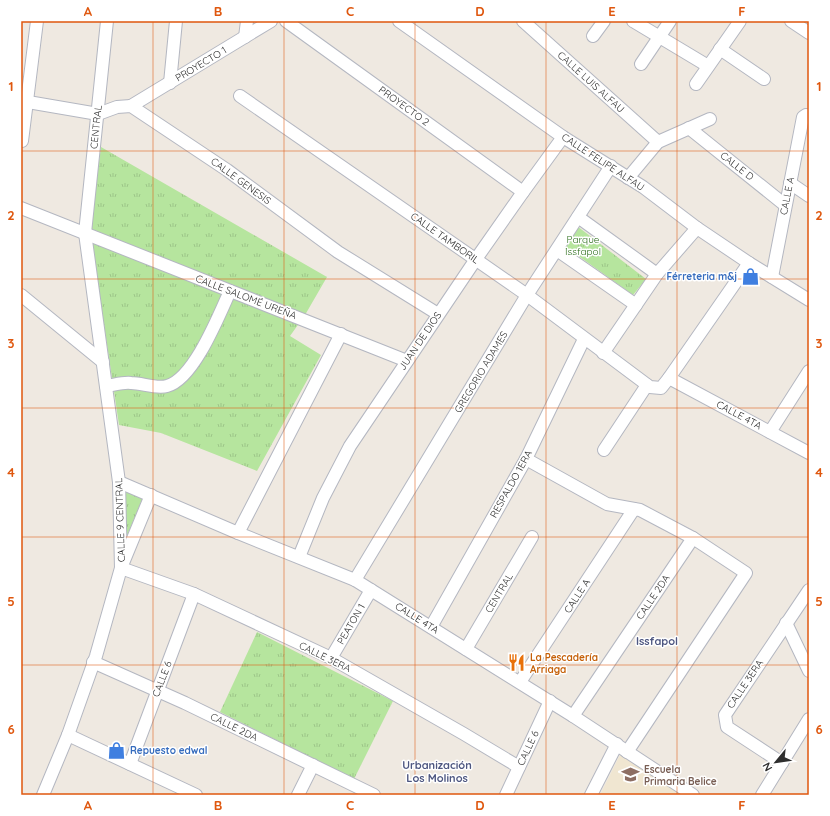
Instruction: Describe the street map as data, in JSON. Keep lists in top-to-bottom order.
{
  "streets": {
    "street": [
      "PROYECTO 1",
      "CALLE LUIS ALFAU",
      "PROYECTO 2",
      "CENTRAL",
      "CALLE FELIPE ALFAU",
      "CALLE D",
      "CALLE GENESIS",
      "CALLE A",
      "CALLE TAMBORIL",
      "CALLE SALOMÉ UREÑA",
      "JUAN DE DIOS",
      "GREGORIO ADAMES",
      "CALLE 4TA",
      "RESPALDO 1ERA",
      "CALLE 9 CENTRAL",
      "CALLE 2DA",
      "PEATON 1",
      "CALLE 3ERA",
      "CALLE 6"
    ]
  },
  "crossings": [
    ["PROYECTO 1", "CALLE GENESIS"],
    ["PROYECTO 2", "JUAN DE DIOS"],
    ["CENTRAL", "CALLE SALOMÉ UREÑA"],
    ["CENTRAL", "CALLE 4TA"],
    ["CENTRAL", "CALLE 9 CENTRAL"],
    ["CALLE FELIPE ALFAU", "CALLE A"],
    ["CALLE FELIPE ALFAU", "JUAN DE DIOS"],
    ["CALLE FELIPE ALFAU", "GREGORIO ADAMES"],
    ["CALLE D", "CALLE A"],
    ["CALLE GENESIS", "JUAN DE DIOS"],
    ["CALLE A", "CALLE 4TA"],
    ["CALLE TAMBORIL", "JUAN DE DIOS"],
    ["CALLE TAMBORIL", "GREGORIO ADAMES"],
    ["CALLE TAMBORIL", "RESPALDO 1ERA"],
    ["CALLE SALOMÉ UREÑA", "JUAN DE DIOS"],
    ["CALLE SALOMÉ UREÑA", "CALLE 9 CENTRAL"],
    ["JUAN DE DIOS", "CALLE 4TA"],
    ["GREGORIO ADAMES", "CALLE 4TA"],
    ["CALLE 4TA", "RESPALDO 1ERA"],
    ["CALLE 4TA", "CALLE 9 CENTRAL"],
    ["CALLE 4TA", "CALLE 2DA"],
    ["CALLE 4TA", "PEATON 1"],
    ["CALLE 4TA", "CALLE 6"],
    ["CALLE 9 CENTRAL", "CALLE 2DA"],
    ["CALLE 9 CENTRAL", "CALLE 3ERA"],
    ["CALLE 2DA", "CALLE 6"],
    ["PEATON 1", "CALLE 3ERA"],
    ["CALLE 3ERA", "CALLE 6"]
  ],
  "districts": ["Issfapol", "Urbanización Los Molinos"],
  "parks": ["Parque Issfapol"],
  "places": {
    "shop": ["Férreteria m&j", "Repuesto edwal"],
    "restaurant": ["La Pescadería Arriaga"],
    "school or university": ["Escuela Primaria Belice"]
  },
  "north": "bottom left",
  "grid": {
    "columns": [
      "A",
      "B",
      "C",
      "D",
      "E",
      "F"
    ],
    "rows": [
      "1",
      "2",
      "3",
      "4",
      "5",
      "6"
    ]
  }
}
